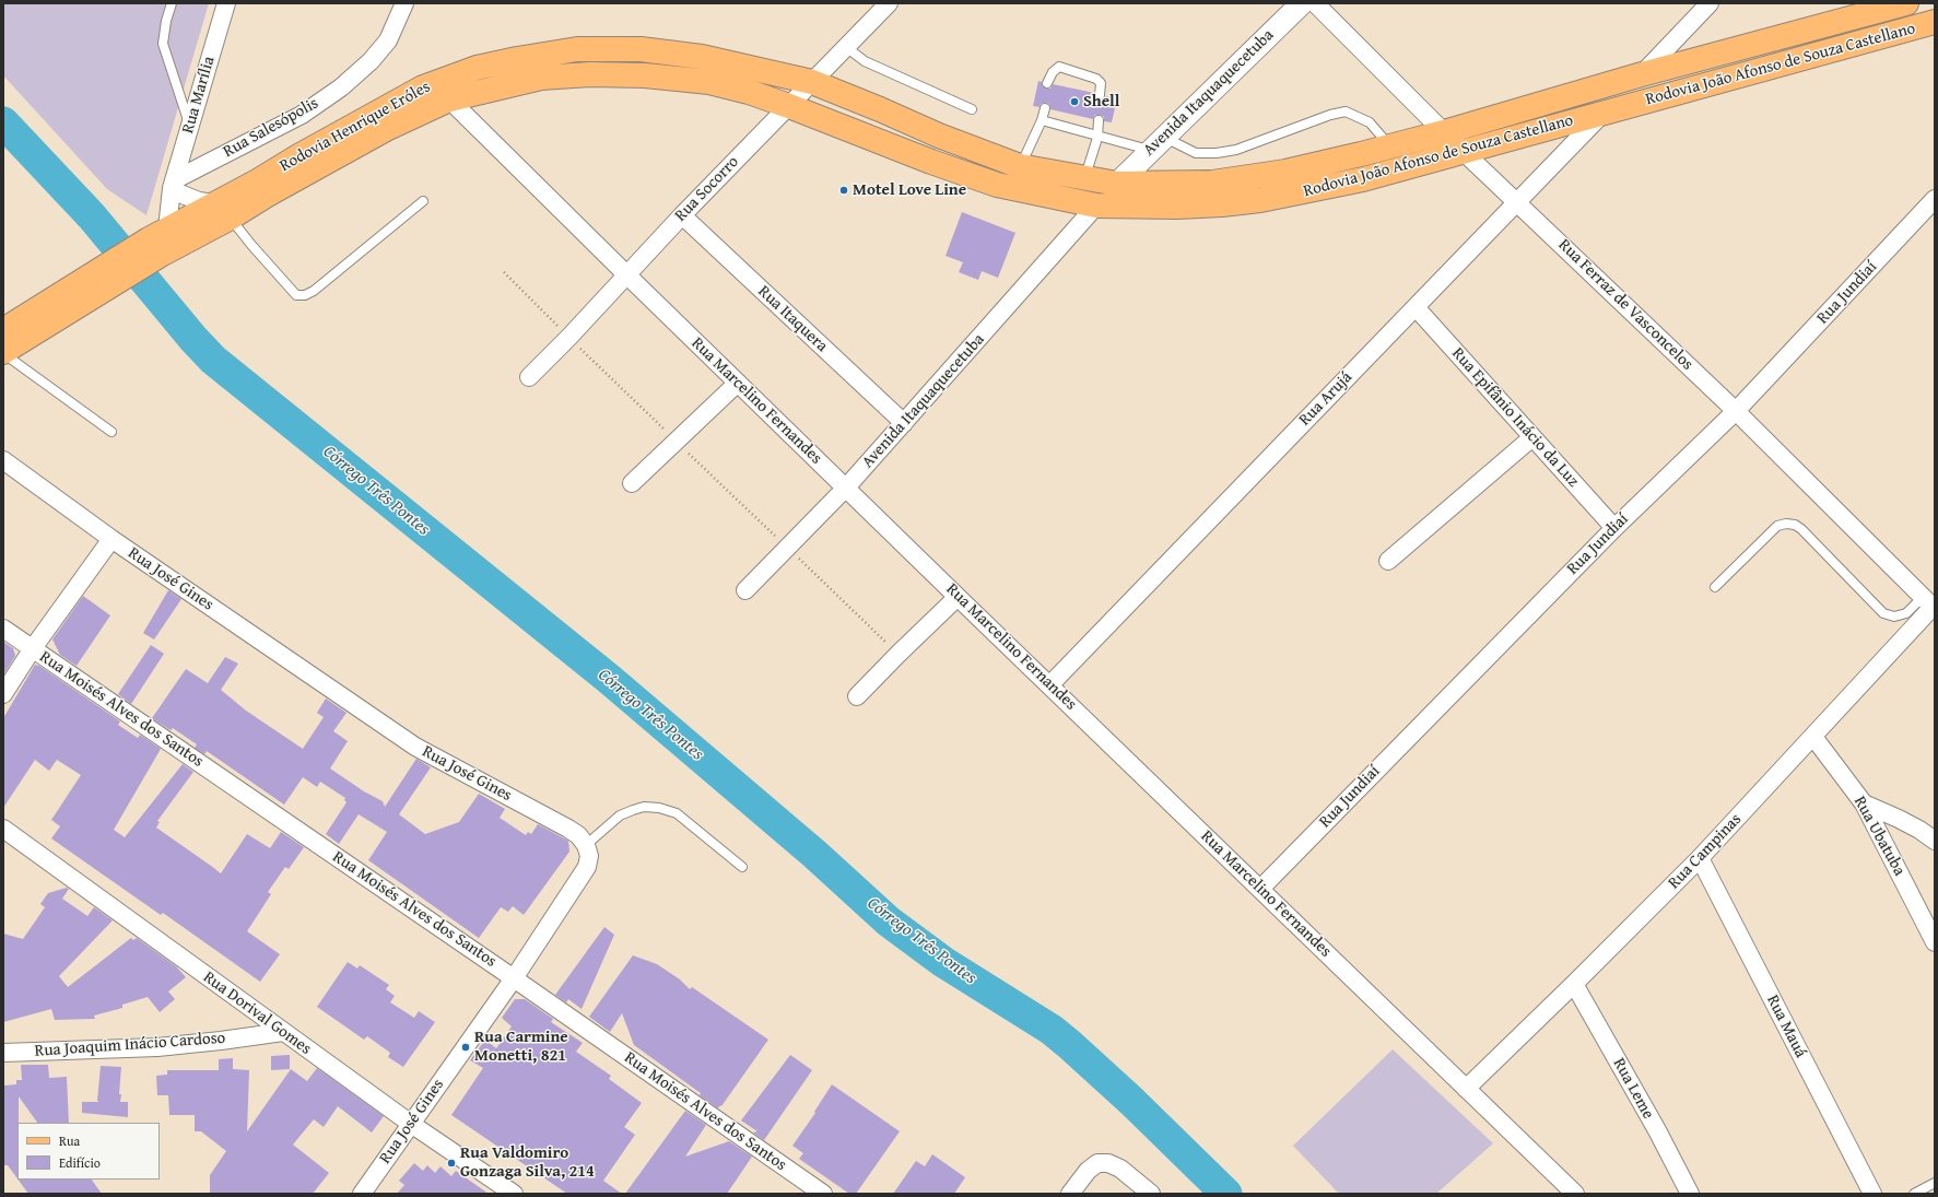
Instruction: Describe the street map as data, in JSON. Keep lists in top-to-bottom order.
{
  "streets": {
    "main road": ["Rodovia João Afonso de Souza Castellano", "Rodovia Henrique Eróles"],
    "street": [
      "Avenida Itaquaquecetuba",
      "Rua Marília",
      "Rua Salesópolis",
      "Rua Socorro",
      "Rua Jundiaí",
      "Rua Ferraz de Vasconcelos",
      "Rua Itaquera",
      "Rua Arujá",
      "Rua Marcelino Fernandes",
      "Rua Epifânio Inácio da Luz",
      "Rua José Gines",
      "Rua Moisés Alves dos Santos",
      "Rua Ubatuba",
      "Rua Campinas",
      "Rua Dorival Gomes",
      "Rua Mauá",
      "Rua Joaquim Inácio Cardoso",
      "Rua Leme"
    ]
  },
  "crossings": [
    ["Rodovia João Afonso de Souza Castellano", "Avenida Itaquaquecetuba"],
    ["Rodovia João Afonso de Souza Castellano", "Rodovia Henrique Eróles"],
    ["Rodovia João Afonso de Souza Castellano", "Rua Socorro"],
    ["Rodovia João Afonso de Souza Castellano", "Rua Ferraz de Vasconcelos"],
    ["Rodovia João Afonso de Souza Castellano", "Rua Arujá"],
    ["Avenida Itaquaquecetuba", "Rua Itaquera"],
    ["Avenida Itaquaquecetuba", "Rua Marcelino Fernandes"],
    ["Rua Marília", "Rodovia Henrique Eróles"],
    ["Rua Marília", "Rua Salesópolis"],
    ["Rodovia Henrique Eróles", "Rua Socorro"],
    ["Rodovia Henrique Eróles", "Rua Marcelino Fernandes"],
    ["Rua Socorro", "Rua Itaquera"],
    ["Rua Socorro", "Rua Marcelino Fernandes"],
    ["Rua Jundiaí", "Rua Ferraz de Vasconcelos"],
    ["Rua Jundiaí", "Rua Marcelino Fernandes"],
    ["Rua Jundiaí", "Rua Epifânio Inácio da Luz"],
    ["Rua Ferraz de Vasconcelos", "Rua Arujá"],
    ["Rua Ferraz de Vasconcelos", "Rua Campinas"],
    ["Rua Arujá", "Rua Marcelino Fernandes"],
    ["Rua Arujá", "Rua Epifânio Inácio da Luz"],
    ["Rua Marcelino Fernandes", "Rua Campinas"],
    ["Rua José Gines", "Rua Moisés Alves dos Santos"],
    ["Rua José Gines", "Rua Dorival Gomes"],
    ["Rua Ubatuba", "Rua Campinas"],
    ["Rua Campinas", "Rua Mauá"],
    ["Rua Campinas", "Rua Leme"],
    ["Rua Dorival Gomes", "Rua Joaquim Inácio Cardoso"]
  ],
  "water": ["Córrego Três Pontes"],
  "places": [
    "Shell",
    "Motel Love Line",
    "Rua Carmine Monetti, 821",
    "Rua Valdomiro Gonzaga Silva, 214"
  ],
  "legend": ["Rua", "Edifício"]
}
